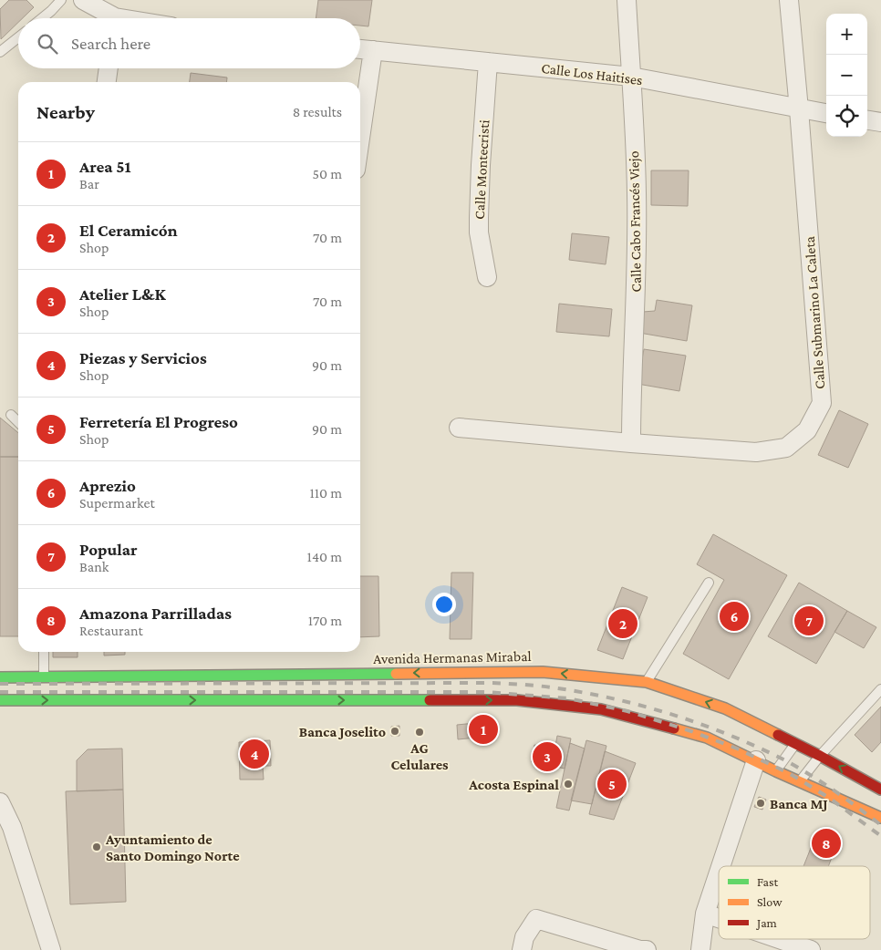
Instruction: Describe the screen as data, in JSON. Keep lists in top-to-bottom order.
{
  "streets": {
    "main road": ["Avenida Hermanas Mirabal"],
    "street": [
      "Calle Los Haitises",
      "Calle Montecristi",
      "Calle Cabo Francés Viejo",
      "Calle Submarino La Caleta"
    ]
  },
  "crossings": [
    ["Calle Los Haitises", "Calle Montecristi"],
    ["Calle Los Haitises", "Calle Cabo Francés Viejo"],
    ["Calle Los Haitises", "Calle Submarino La Caleta"],
    ["Calle Cabo Francés Viejo", "Calle Submarino La Caleta"]
  ],
  "places": [
    "Banca Joselito",
    "AG Celulares",
    "Acosta Espinal",
    "Banca MJ",
    "Ayuntamiento de Santo Domingo Norte"
  ],
  "legend": ["Fast", "Slow", "Jam"],
  "page": {
    "map_buttons": ["+", "−"],
    "search": "Search here",
    "heading": ["Nearby", "8 results"],
    "list": [
      {
        "mark": "1",
        "name": "Area 51",
        "note": "Bar",
        "value": "50 m"
      },
      {
        "mark": "2",
        "name": "El Ceramicón",
        "note": "Shop",
        "value": "70 m"
      },
      {
        "mark": "3",
        "name": "Atelier L&K",
        "note": "Shop",
        "value": "70 m"
      },
      {
        "mark": "4",
        "name": "Piezas y Servicios",
        "note": "Shop",
        "value": "90 m"
      },
      {
        "mark": "5",
        "name": "Ferretería El Progreso",
        "note": "Shop",
        "value": "90 m"
      },
      {
        "mark": "6",
        "name": "Aprezio",
        "note": "Supermarket",
        "value": "110 m"
      },
      {
        "mark": "7",
        "name": "Popular",
        "note": "Bank",
        "value": "140 m"
      },
      {
        "mark": "8",
        "name": "Amazona Parrilladas",
        "note": "Restaurant",
        "value": "170 m"
      }
    ],
    "pins": [
      "6",
      "7",
      "2",
      "1",
      "4",
      "3",
      "5",
      "8"
    ]
  }
}
